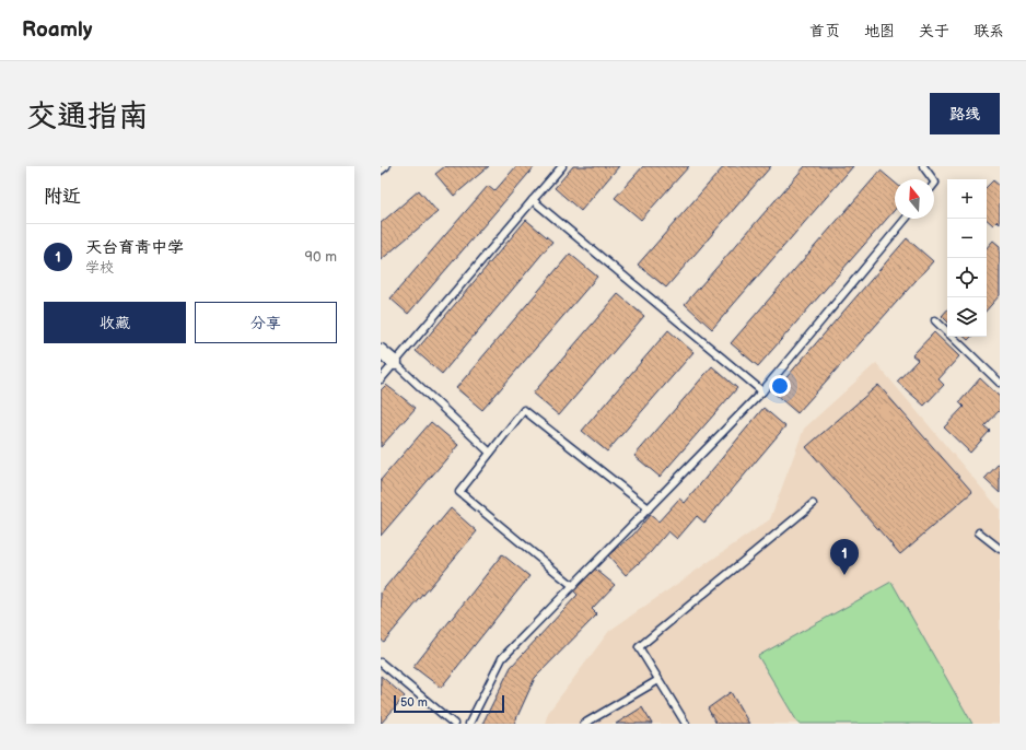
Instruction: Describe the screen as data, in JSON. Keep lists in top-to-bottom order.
{
  "scale_bar": "50 m",
  "north": "top",
  "page": {
    "header": "Roamly",
    "nav": [
      "首页",
      "地图",
      "关于",
      "联系"
    ],
    "buttons": [
      "路线",
      ["收藏", "分享"]
    ],
    "title": "交通指南",
    "heading": "附近",
    "map_buttons": ["+", "−"],
    "list": [
      {
        "mark": "1",
        "name": "天台育青中学",
        "note": "学校",
        "value": "90 m"
      }
    ],
    "pins": "1",
    "scale": "50 m"
  }
}
